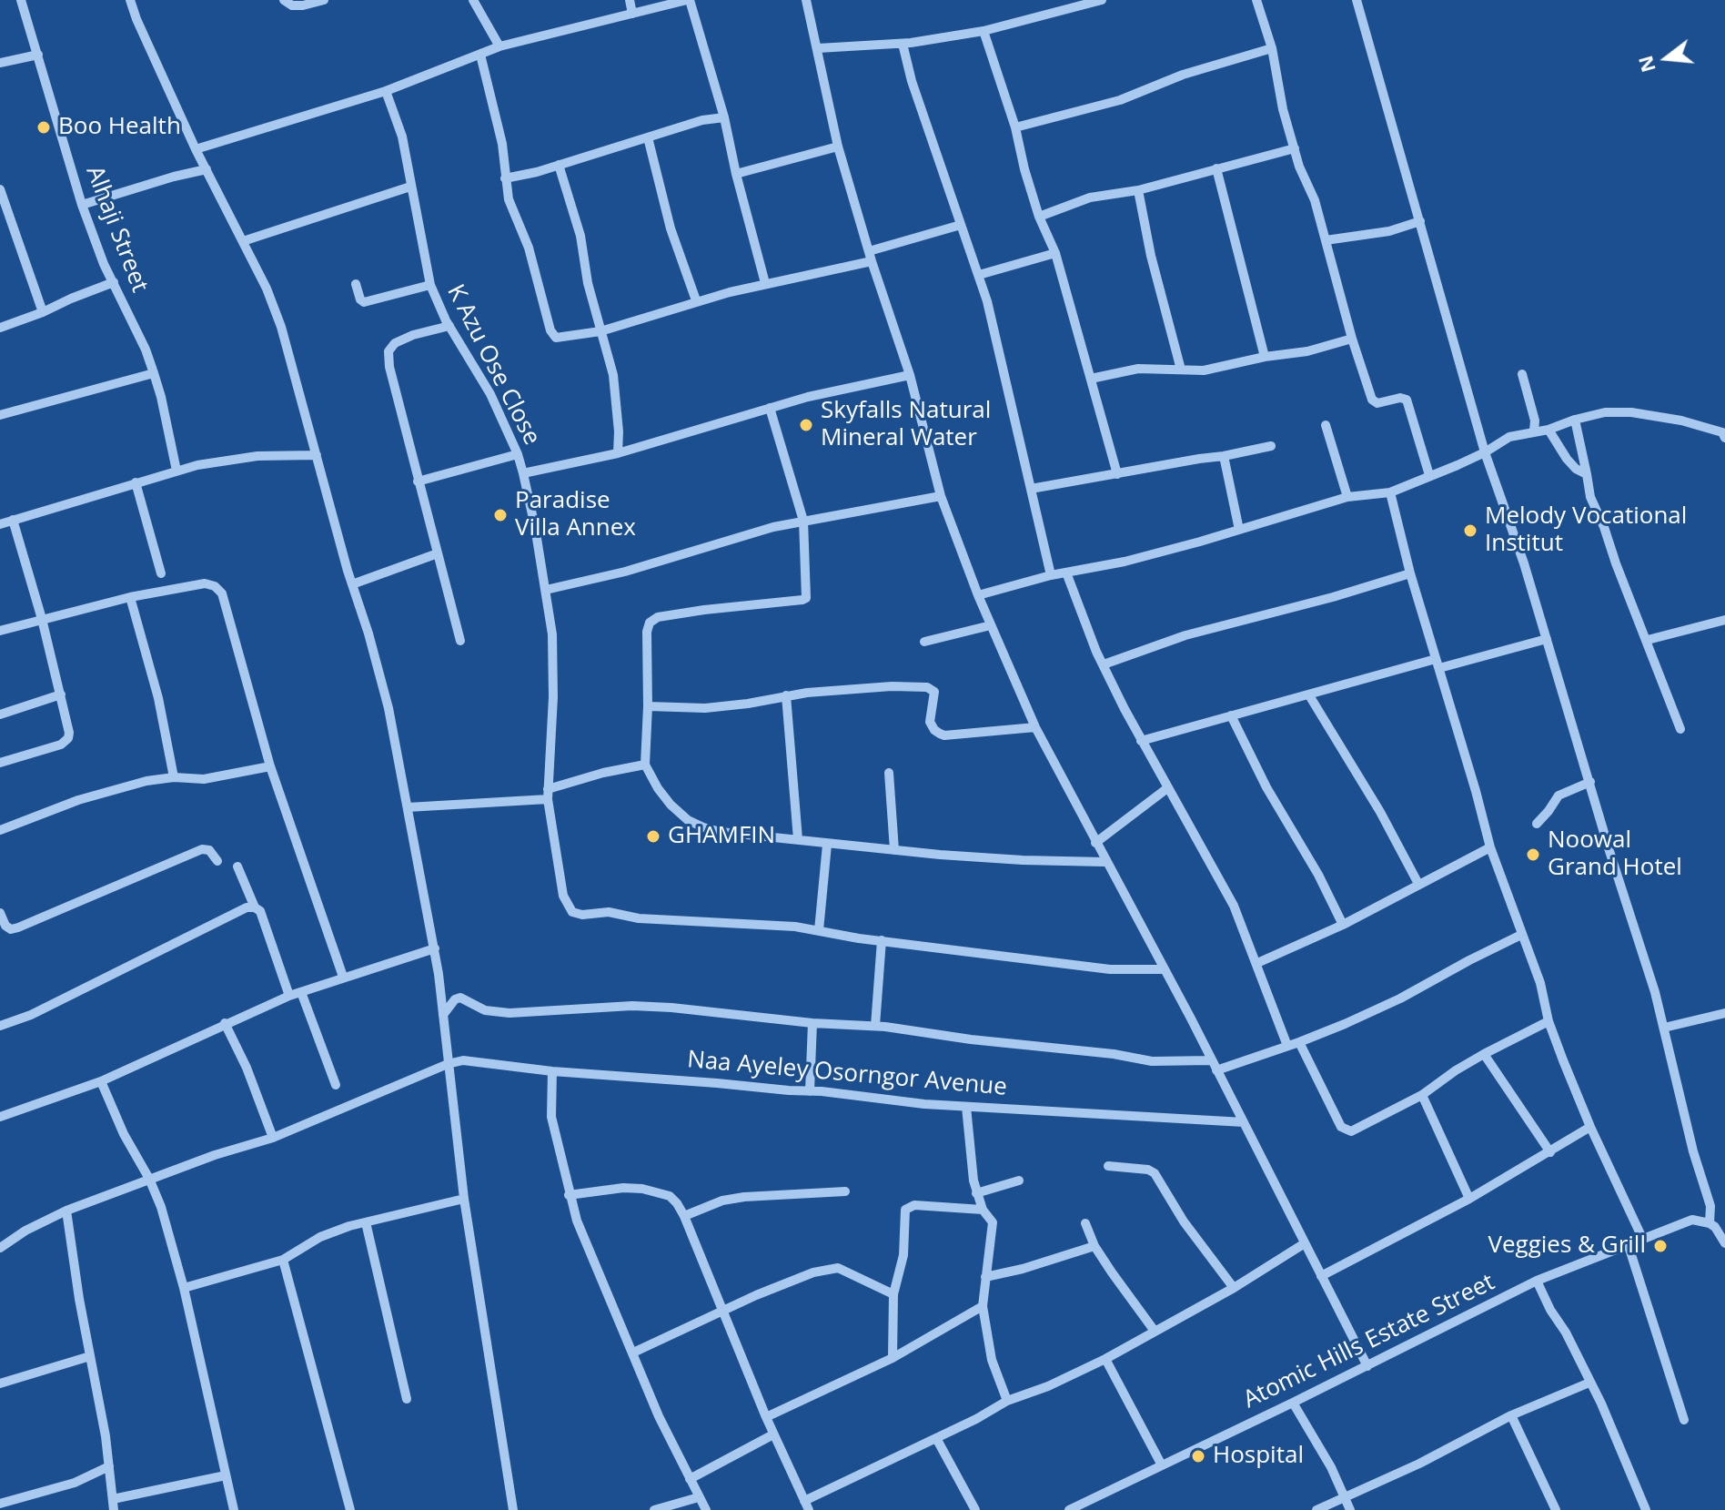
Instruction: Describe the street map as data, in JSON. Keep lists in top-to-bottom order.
{
  "streets": {
    "street": [
      "Alhaji Street",
      "K Azu Ose Close",
      "Naa Ayeley Osorngor Avenue",
      "Atomic Hills Estate Street"
    ]
  },
  "places": [
    "Boo Health",
    "Skyfalls Natural Mineral Water",
    "Paradise Villa Annex",
    "Melody Vocational Institut",
    "GHAMFIN",
    "Noowal Grand Hotel",
    "Veggies & Grill",
    "Hospital"
  ],
  "north": "left"
}
